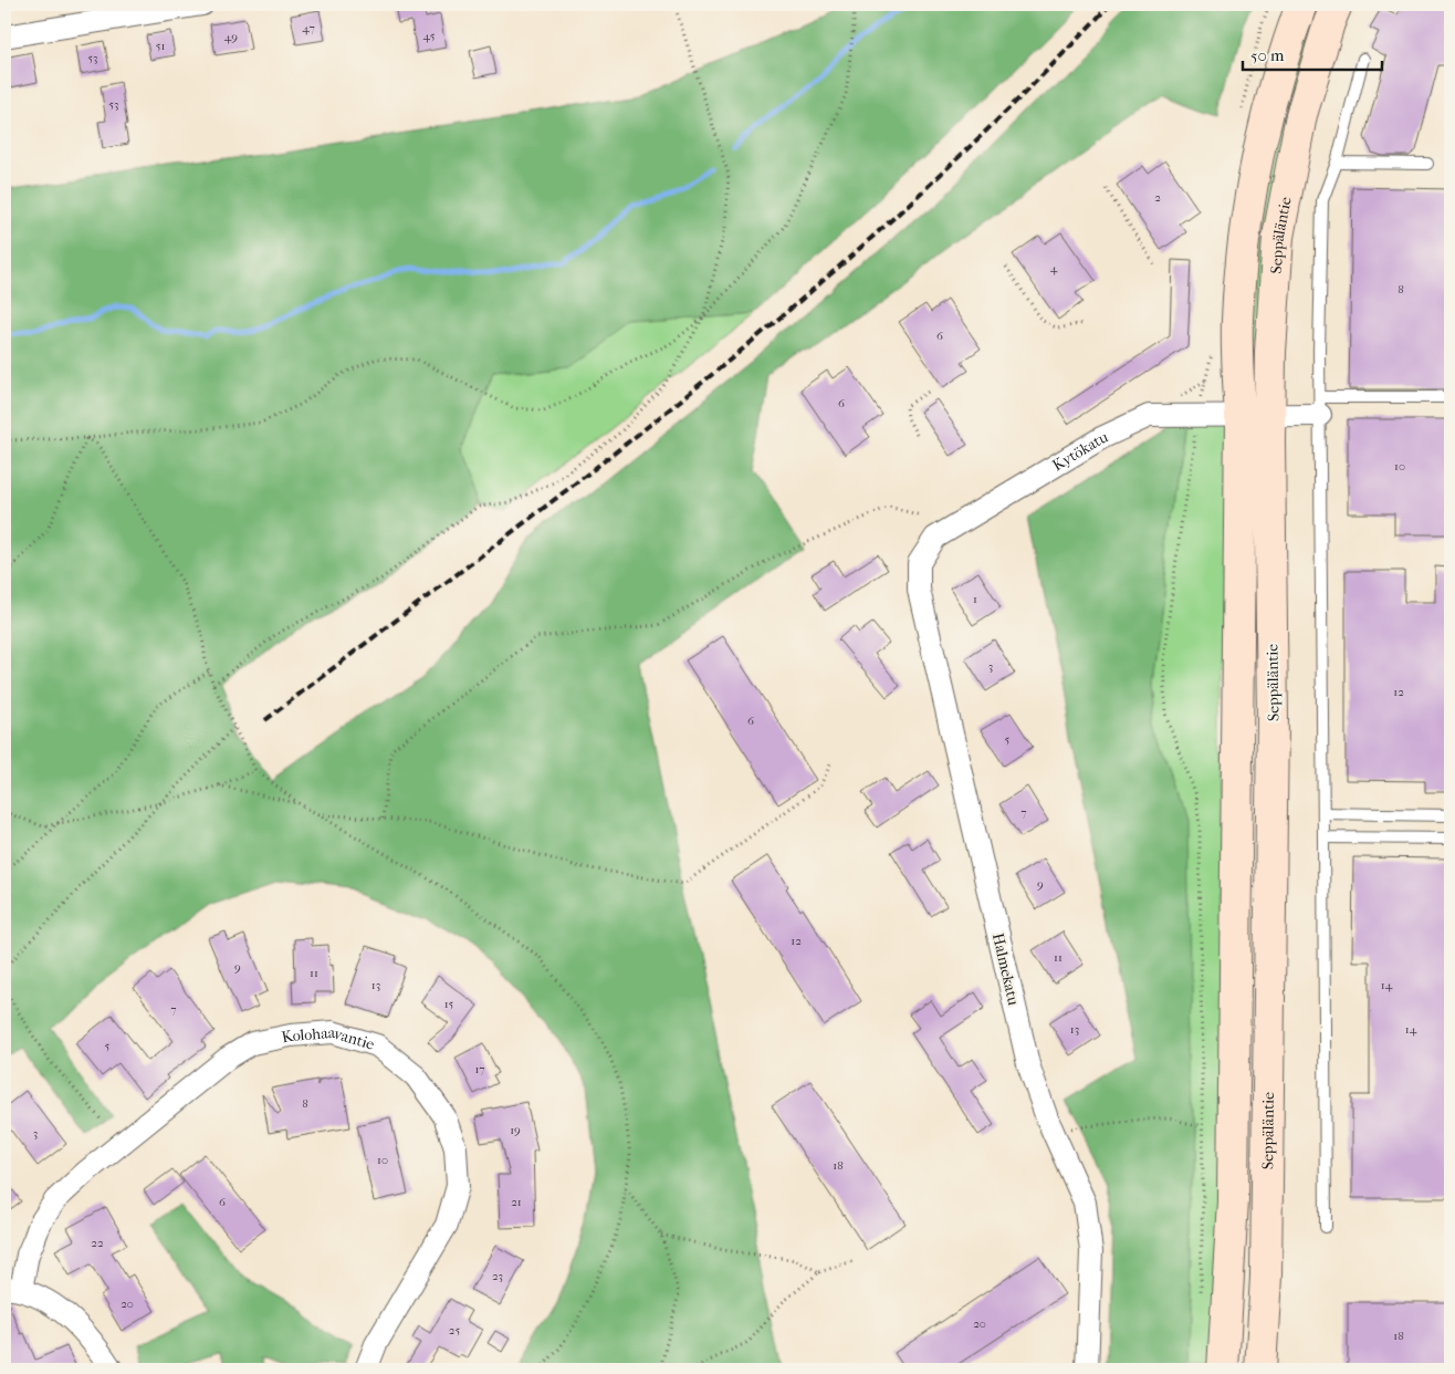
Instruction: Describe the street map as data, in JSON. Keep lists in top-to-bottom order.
{
  "streets": {
    "main road": ["Seppäläntie"],
    "street": ["Kytökatu", "Halmekatu", "Kolohaavantie"]
  },
  "crossings": [
    ["Seppäläntie", "Kytökatu"],
    ["Kytökatu", "Halmekatu"]
  ],
  "house_numbers": [
    "47",
    "45",
    "49",
    "51",
    "53",
    "53",
    "2",
    "4",
    "8",
    "6",
    "6",
    "10",
    "1",
    "3",
    "12",
    "6",
    "5",
    "7",
    "9",
    "12",
    "11",
    "9",
    "11",
    "13",
    "14",
    "15",
    "7",
    "13",
    "14",
    "5",
    "17",
    "8",
    "19",
    "3",
    "10",
    "18",
    "6",
    "21",
    "22",
    "23",
    "20",
    "20",
    "25",
    "18"
  ],
  "scale_bar": "50 m"
}
